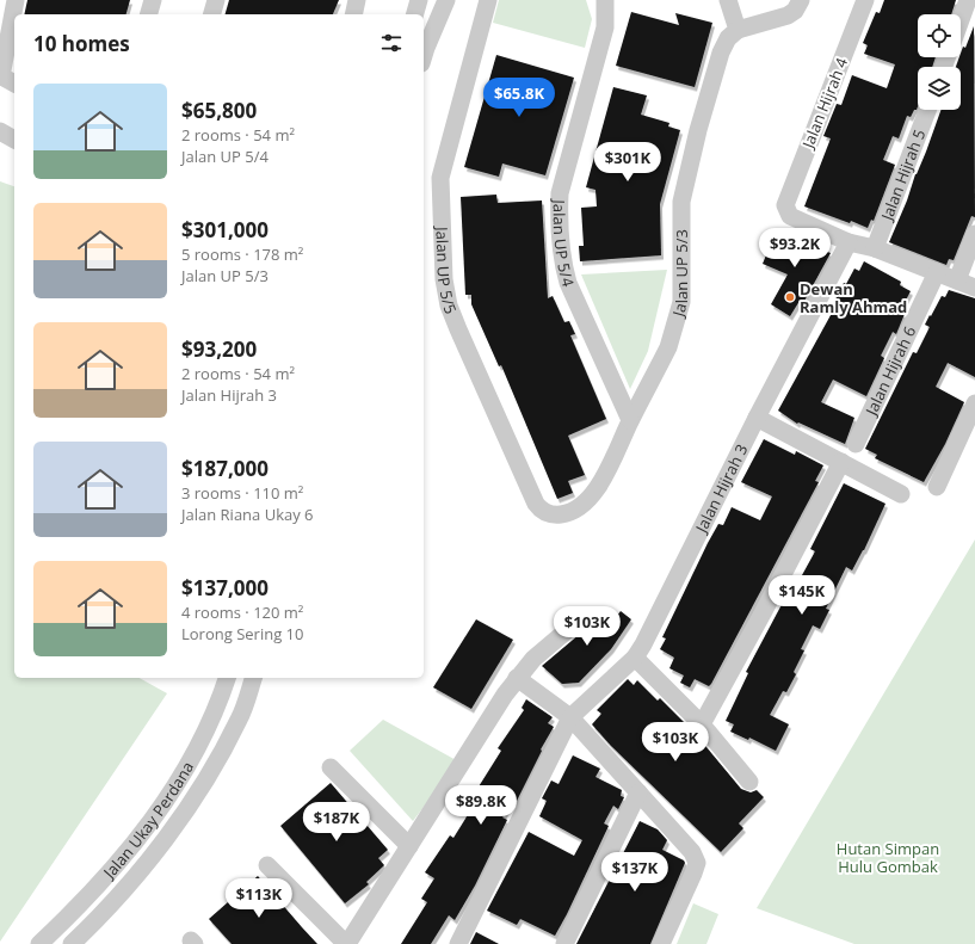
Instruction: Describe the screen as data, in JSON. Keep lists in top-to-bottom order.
{
  "streets": {
    "street": [
      "Jalan Hijrah 4",
      "Jalan Hijrah 5",
      "Jalan UP 5/4",
      "Jalan UP 5/5",
      "Jalan UP 5/3",
      "Jalan Hijrah 6",
      "Jalan Hijrah 3",
      "Jalan Ukay Perdana"
    ]
  },
  "crossings": [
    ["Jalan Hijrah 4", "Jalan Hijrah 3"],
    ["Jalan UP 5/4", "Jalan UP 5/3"],
    ["Jalan UP 5/5", "Jalan UP 5/3"]
  ],
  "parks": ["Hutan Simpan Hulu Gombak"],
  "places": ["Dewan Ramly Ahmad"],
  "page": {
    "heading": "10 homes",
    "list": [
      {
        "name": "$65,800",
        "note": "2 rooms · 54 m² · Jalan UP 5/4"
      },
      {
        "name": "$301,000",
        "note": "5 rooms · 178 m² · Jalan UP 5/3"
      },
      {
        "name": "$93,200",
        "note": "2 rooms · 54 m² · Jalan Hijrah 3"
      },
      {
        "name": "$187,000",
        "note": "3 rooms · 110 m² · Jalan Riana Ukay 6"
      },
      {
        "name": "$137,000",
        "note": "4 rooms · 120 m² · Lorong Sering 10"
      }
    ],
    "price": [
      "$65.8K",
      "$301K",
      "$93.2K",
      "$145K",
      "$103K",
      "$103K",
      "$89.8K",
      "$187K",
      "$137K",
      "$113K"
    ]
  }
}
